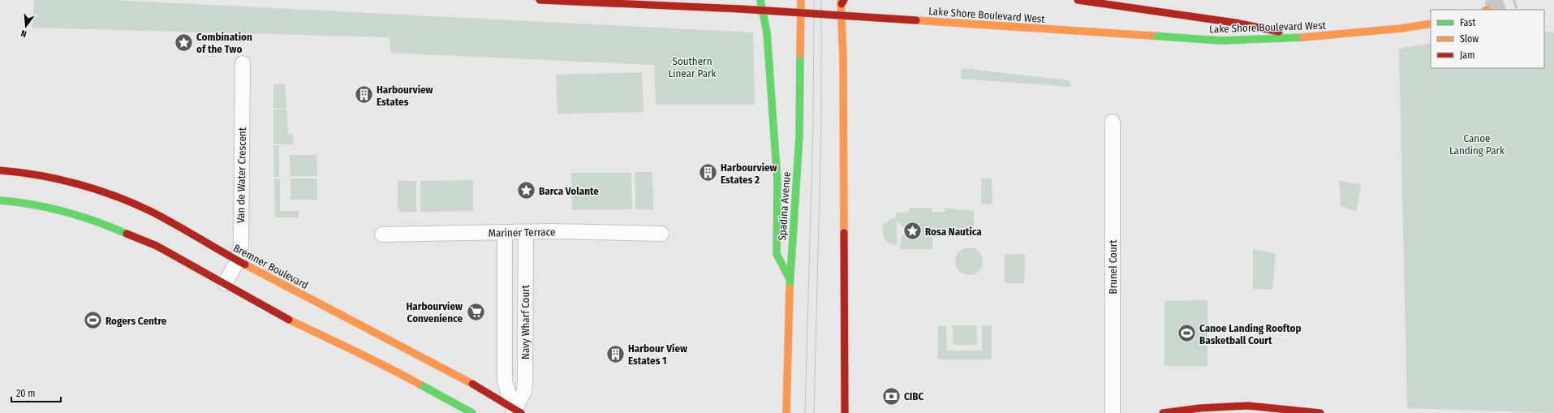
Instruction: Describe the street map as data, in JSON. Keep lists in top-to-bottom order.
{
  "streets": {
    "main road": ["Lake Shore Boulevard West", "Spadina Avenue", "Bremner Boulevard"],
    "street": [
      "Van de Water Crescent",
      "Mariner Terrace",
      "Brunel Court",
      "Navy Wharf Court"
    ]
  },
  "crossings": [
    ["Van de Water Crescent", "Bremner Boulevard"],
    ["Mariner Terrace", "Navy Wharf Court"],
    ["Bremner Boulevard", "Navy Wharf Court"]
  ],
  "parks": ["Southern Linear Park", "Canoe Landing Park"],
  "places": {
    "place": ["Combination of the Two", "Barca Volante", "Rosa Nautica"],
    "building": ["Harbourview Estates", "Harbourview Estates 2", "Harbour View Estates 1"],
    "supermarket": ["Harbourview Convenience"],
    "sports": ["Rogers Centre", "Canoe Landing Rooftop Basketball Court"],
    "bank": ["CIBC"]
  },
  "legend": ["Fast", "Slow", "Jam"],
  "scale_bar": "20 m",
  "north": "bottom"
}
